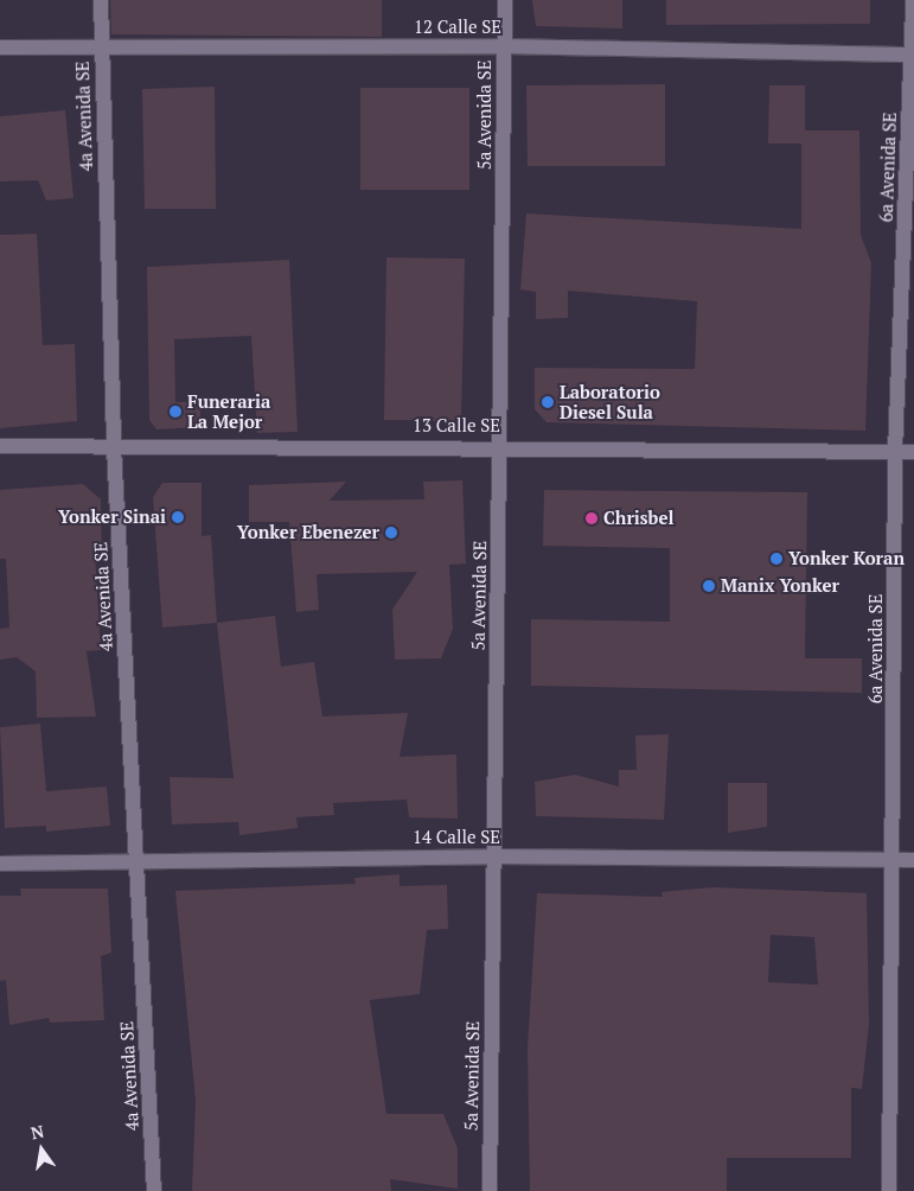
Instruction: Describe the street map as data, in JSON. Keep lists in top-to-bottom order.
{
  "streets": {
    "street": [
      "12 Calle SE",
      "5a Avenida SE",
      "4a Avenida SE",
      "6a Avenida SE",
      "13 Calle SE",
      "14 Calle SE"
    ]
  },
  "crossings": [
    ["12 Calle SE", "5a Avenida SE"],
    ["12 Calle SE", "4a Avenida SE"],
    ["12 Calle SE", "6a Avenida SE"],
    ["5a Avenida SE", "13 Calle SE"],
    ["5a Avenida SE", "14 Calle SE"],
    ["4a Avenida SE", "13 Calle SE"],
    ["4a Avenida SE", "14 Calle SE"],
    ["6a Avenida SE", "13 Calle SE"],
    ["6a Avenida SE", "14 Calle SE"]
  ],
  "places": [
    "Laboratorio Diesel Sula",
    "Funeraria La Mejor",
    "Yonker Sinai",
    "Chrisbel",
    "Yonker Ebenezer",
    "Yonker Koran",
    "Manix Yonker"
  ],
  "north": "top"
}
